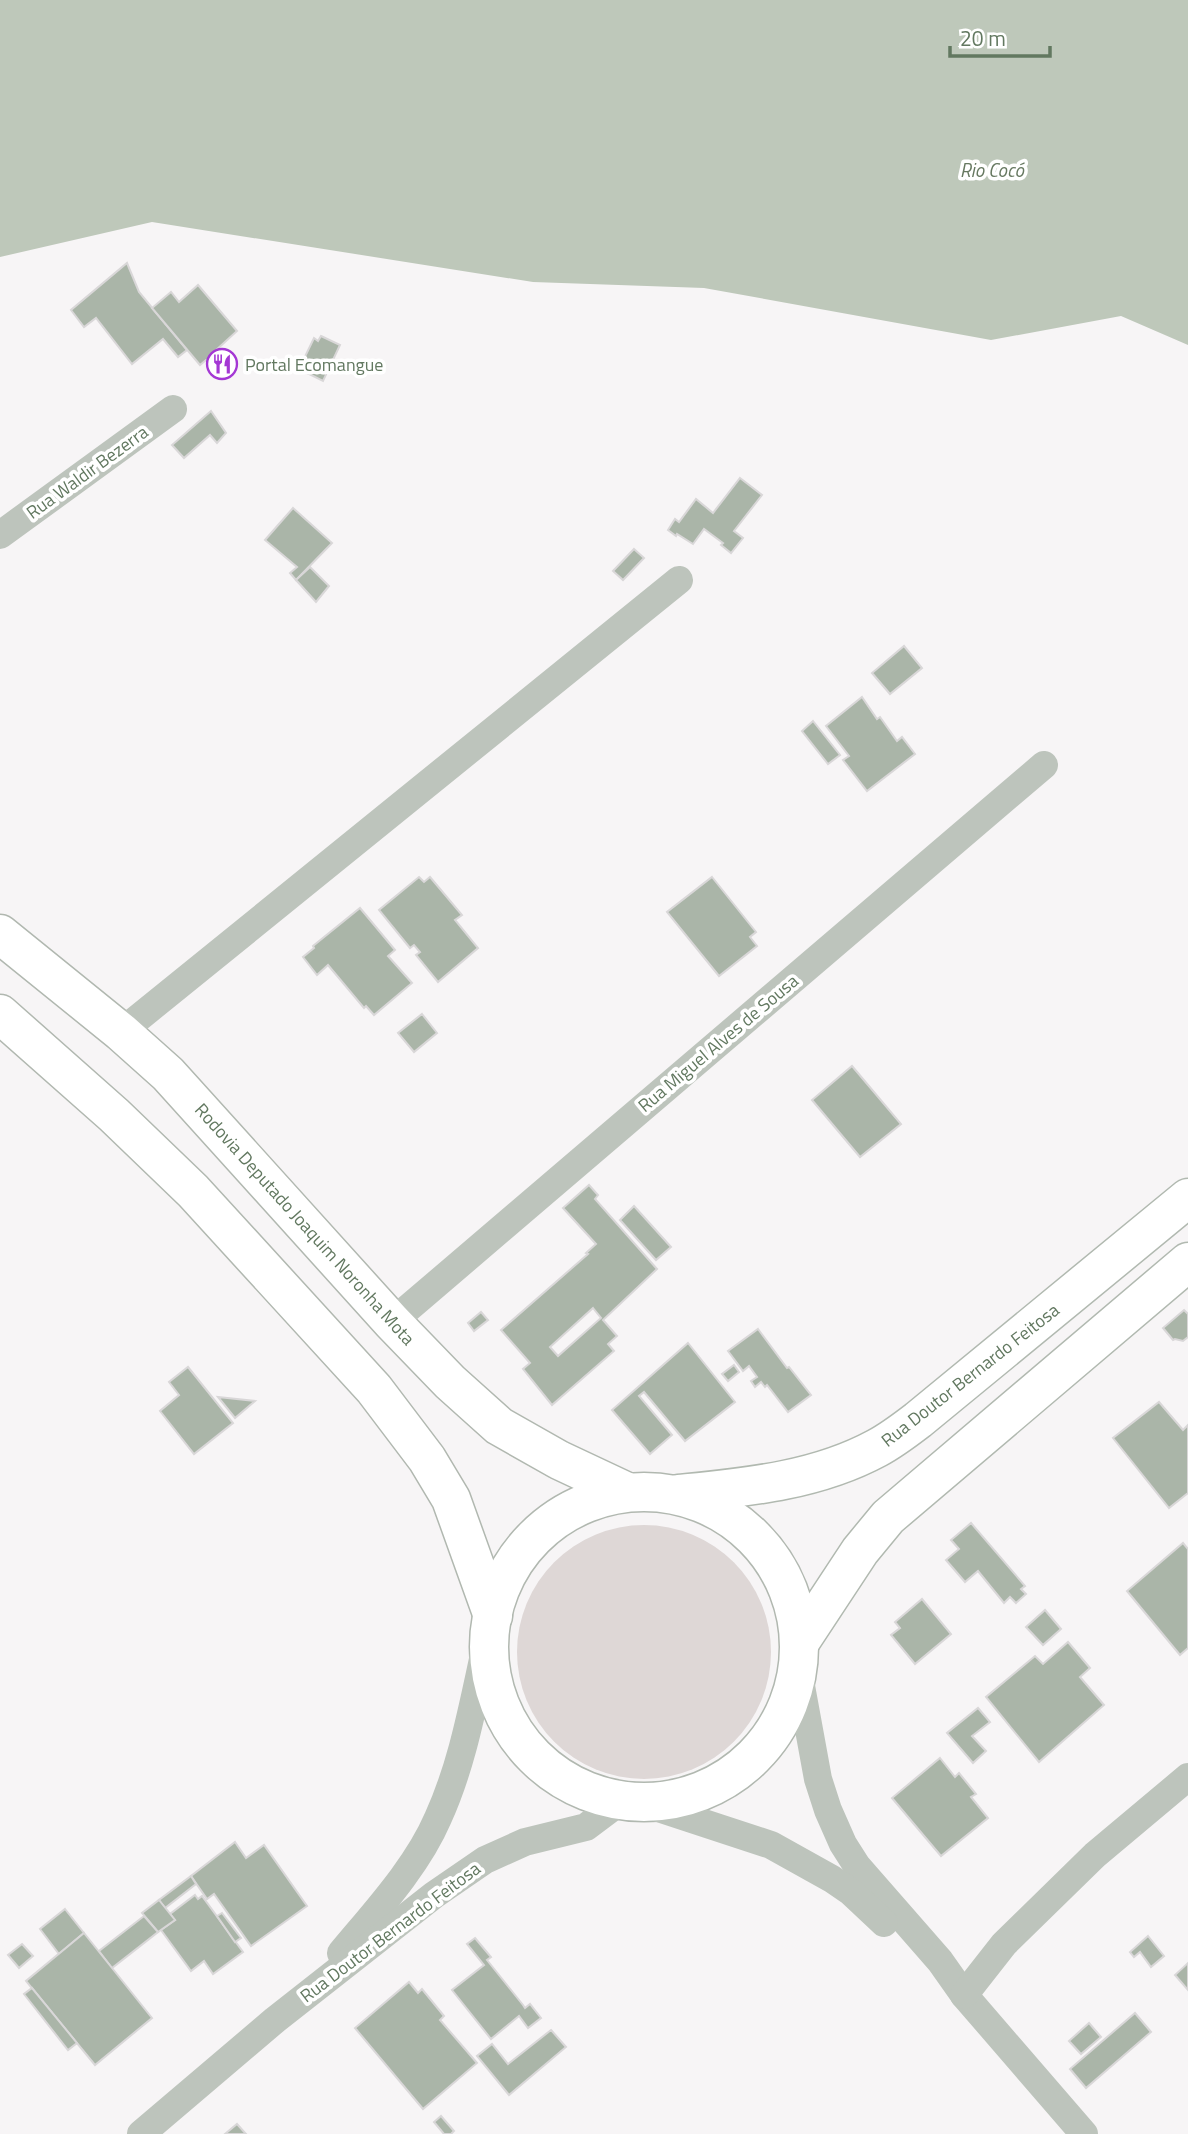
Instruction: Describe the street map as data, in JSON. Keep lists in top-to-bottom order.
{
  "streets": {
    "main road": ["Rodovia Deputado Joaquim Noronha Mota", "Rua Doutor Bernardo Feitosa"],
    "street": ["Rua Waldir Bezerra", "Rua Miguel Alves de Sousa"]
  },
  "crossings": [
    ["Rua Miguel Alves de Sousa", "Rodovia Deputado Joaquim Noronha Mota"]
  ],
  "water": ["Rio Cocó"],
  "places": {
    "restaurant": ["Portal Ecomangue"]
  },
  "scale_bar": "20 m"
}
